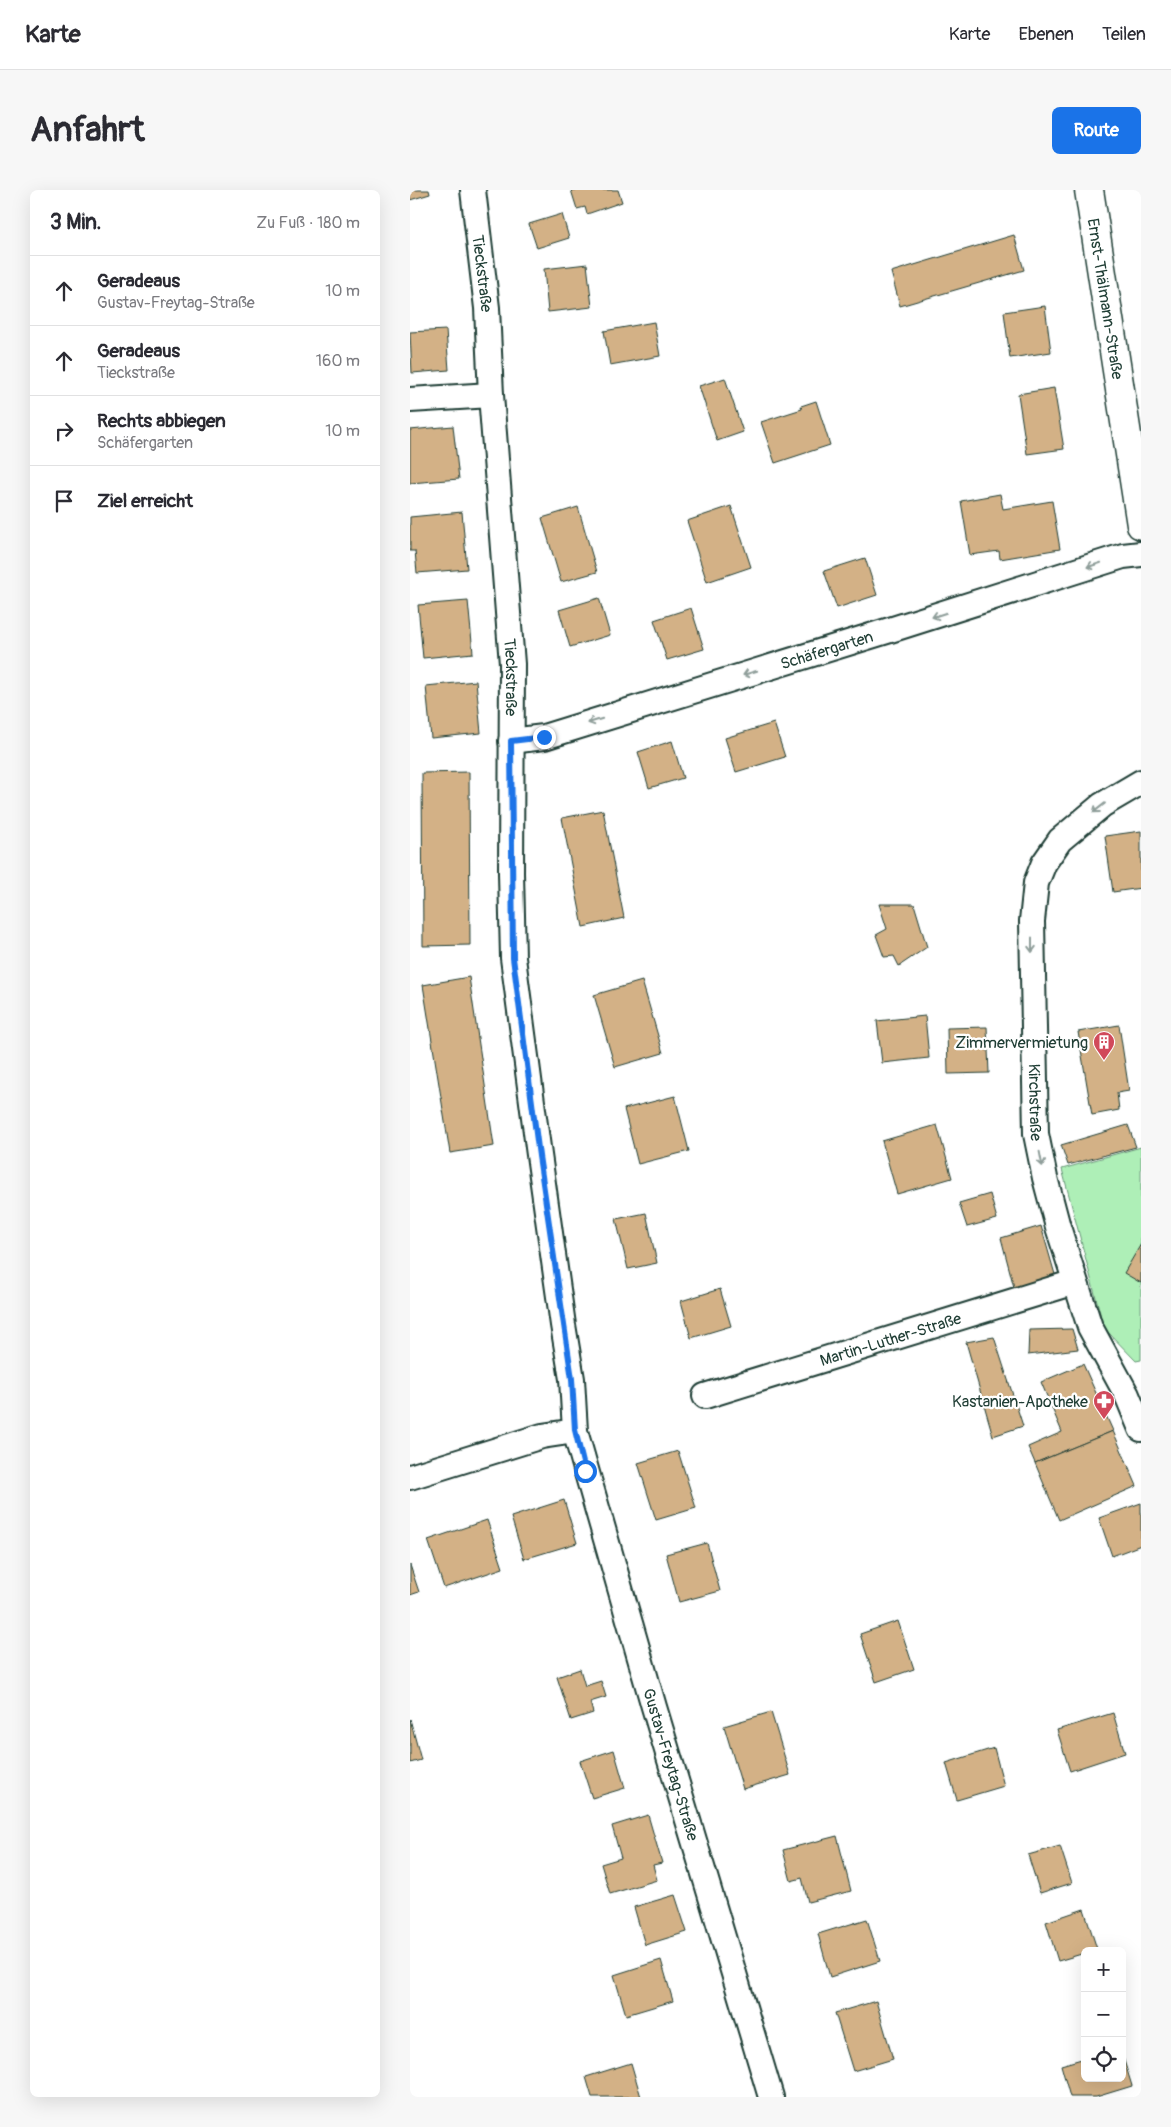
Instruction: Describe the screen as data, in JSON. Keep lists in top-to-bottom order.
{
  "streets": {
    "street": [
      "Tieckstraße",
      "Ernst-Thälmann-Straße",
      "Schäfergarten",
      "Kirchstraße",
      "Martin-Luther-Straße",
      "Gustav-Freytag-Straße"
    ]
  },
  "crossings": [
    ["Tieckstraße", "Schäfergarten"],
    ["Tieckstraße", "Gustav-Freytag-Straße"],
    ["Kirchstraße", "Martin-Luther-Straße"]
  ],
  "one_way": ["Schäfergarten", "Kirchstraße"],
  "places": {
    "building": ["Zimmervermietung"],
    "pharmacy": ["Kastanien-Apotheke"]
  },
  "page": {
    "header": "Karte",
    "nav": ["Karte", "Ebenen", "Teilen"],
    "buttons": "Route",
    "title": "Anfahrt",
    "heading": ["3 Min.", "Zu Fuß · 180 m"],
    "list": [
      ["Geradeaus", "Gustav-Freytag-Straße", "10 m"],
      ["Geradeaus", "Tieckstraße", "160 m"],
      ["Rechts abbiegen", "Schäfergarten", "10 m"],
      "Ziel erreicht"
    ],
    "map_buttons": ["+", "−"]
  }
}
